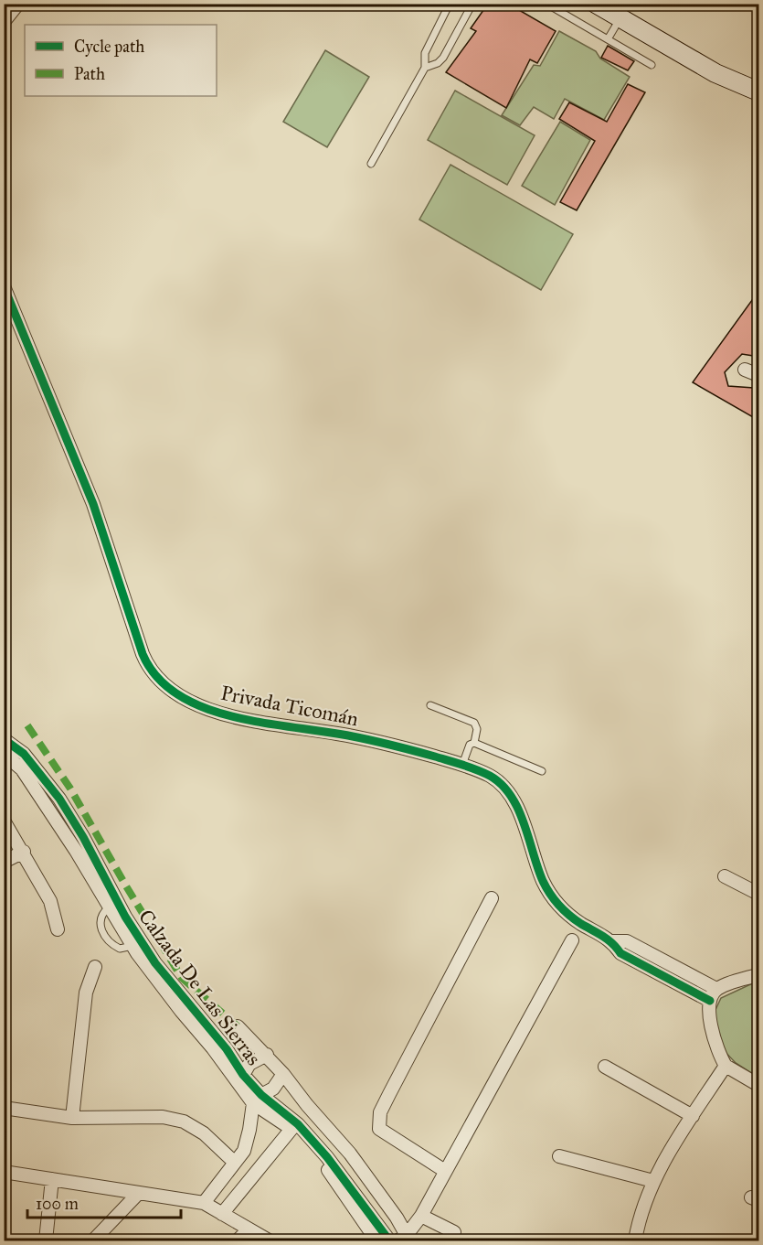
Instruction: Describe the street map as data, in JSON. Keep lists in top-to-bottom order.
{
  "streets": {
    "street": ["Privada Ticomán", "Calzada De Las Sierras"]
  },
  "legend": ["Cycle path", "Path"],
  "scale_bar": "100 m"
}
